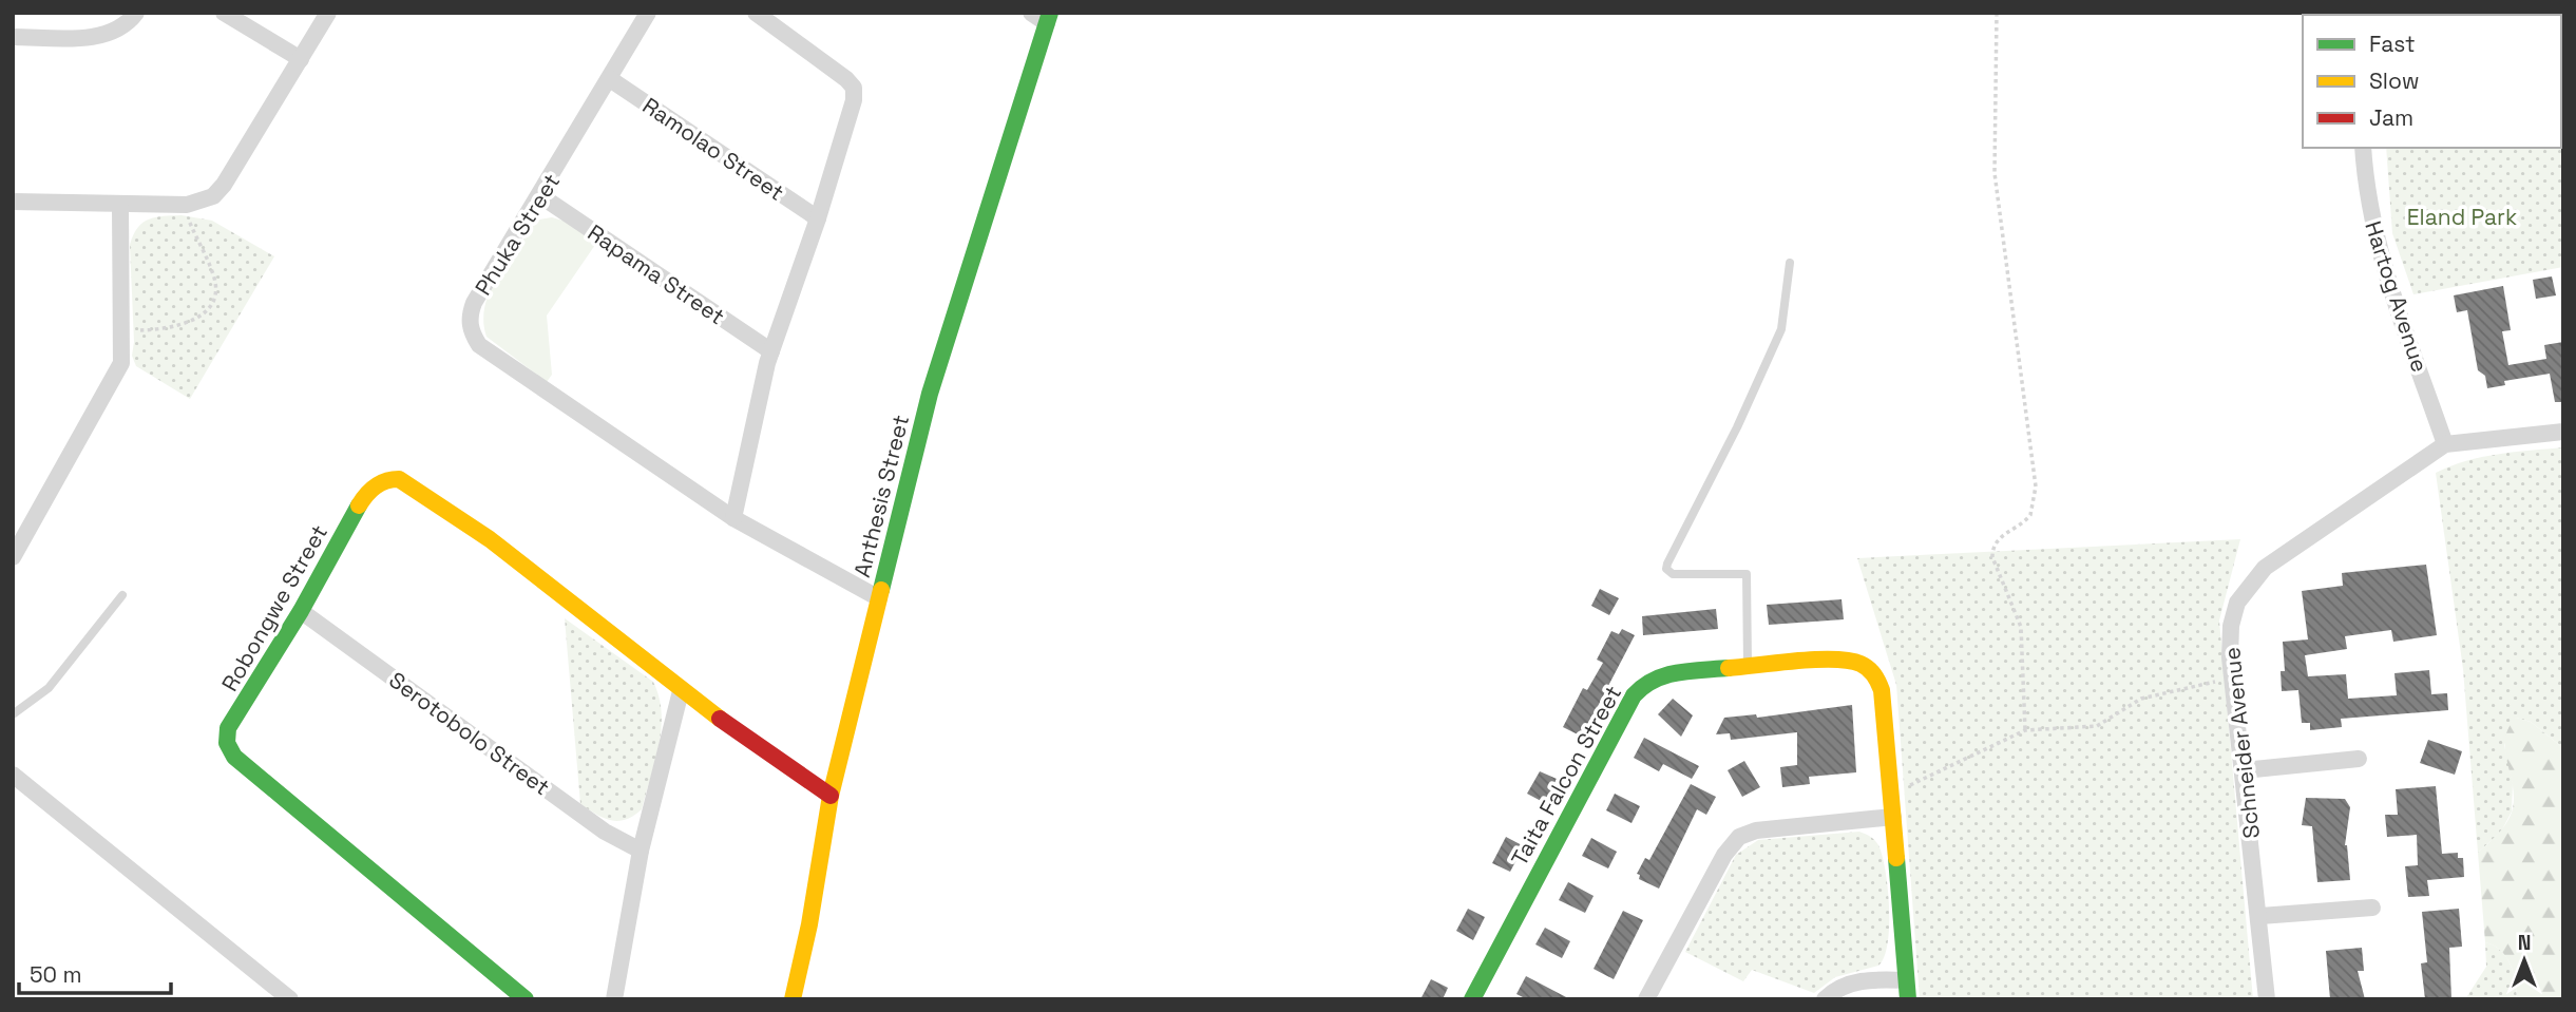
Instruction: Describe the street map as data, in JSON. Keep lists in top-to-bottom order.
{
  "streets": {
    "street": [
      "Ramolao Street",
      "Phuka Street",
      "Rapama Street",
      "Hartog Avenue",
      "Anthesis Street",
      "Robongwe Street",
      "Serotobolo Street",
      "Schneider Avenue",
      "Taita Falcon Street"
    ]
  },
  "crossings": [
    ["Ramolao Street", "Phuka Street"],
    ["Phuka Street", "Rapama Street"],
    ["Phuka Street", "Anthesis Street"],
    ["Hartog Avenue", "Schneider Avenue"],
    ["Anthesis Street", "Robongwe Street"],
    ["Robongwe Street", "Serotobolo Street"]
  ],
  "parks": ["Eland Park"],
  "legend": ["Fast", "Slow", "Jam"],
  "scale_bar": "50 m",
  "north": "top"
}
